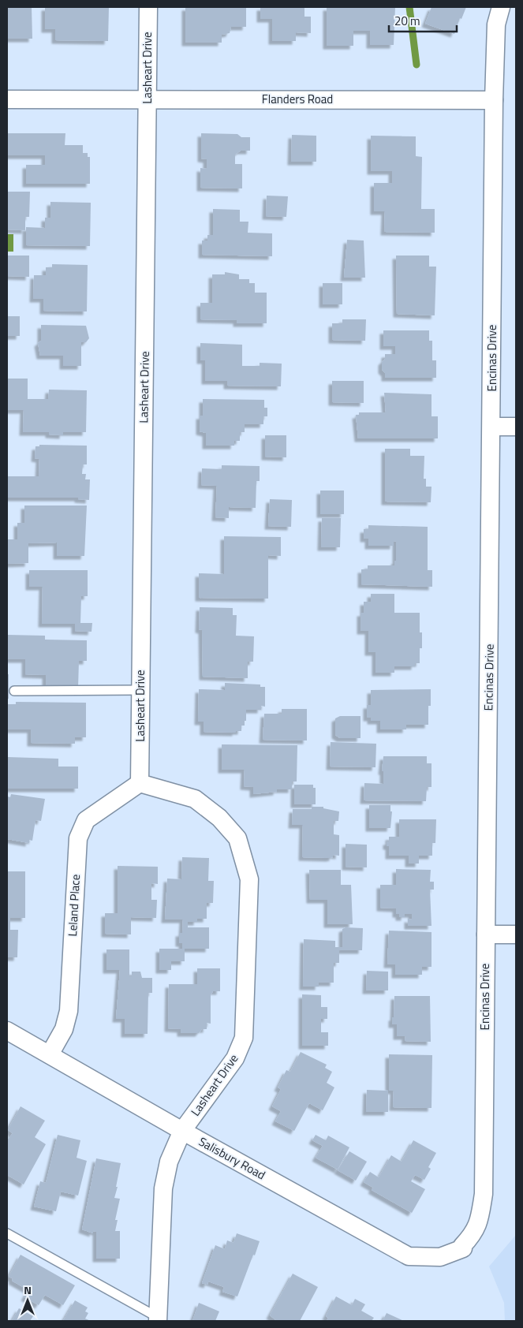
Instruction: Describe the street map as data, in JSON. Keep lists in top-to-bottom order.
{
  "streets": {
    "street": [
      "Lasheart Drive",
      "Flanders Road",
      "Encinas Drive",
      "Leland Place",
      "Salisbury Road"
    ]
  },
  "crossings": [
    ["Lasheart Drive", "Flanders Road"],
    ["Lasheart Drive", "Leland Place"],
    ["Lasheart Drive", "Salisbury Road"],
    ["Flanders Road", "Encinas Drive"],
    ["Encinas Drive", "Salisbury Road"],
    ["Leland Place", "Salisbury Road"]
  ],
  "scale_bar": "20 m",
  "north": "top"
}
